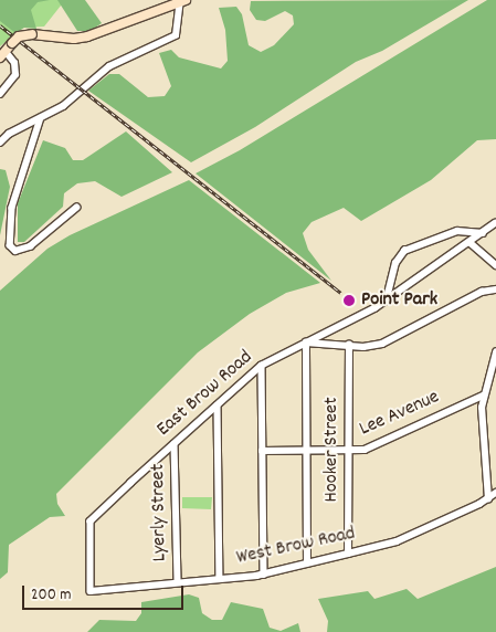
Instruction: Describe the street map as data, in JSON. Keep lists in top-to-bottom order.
{
  "streets": {
    "street": [
      "East Brow Road",
      "Lee Avenue",
      "Hooker Street",
      "Lyerly Street",
      "West Brow Road"
    ]
  },
  "crossings": [
    ["East Brow Road", "Lyerly Street"],
    ["East Brow Road", "West Brow Road"],
    ["Lee Avenue", "Hooker Street"],
    ["Hooker Street", "West Brow Road"],
    ["Lyerly Street", "West Brow Road"]
  ],
  "places": ["Point Park"],
  "scale_bar": "200 m"
}
